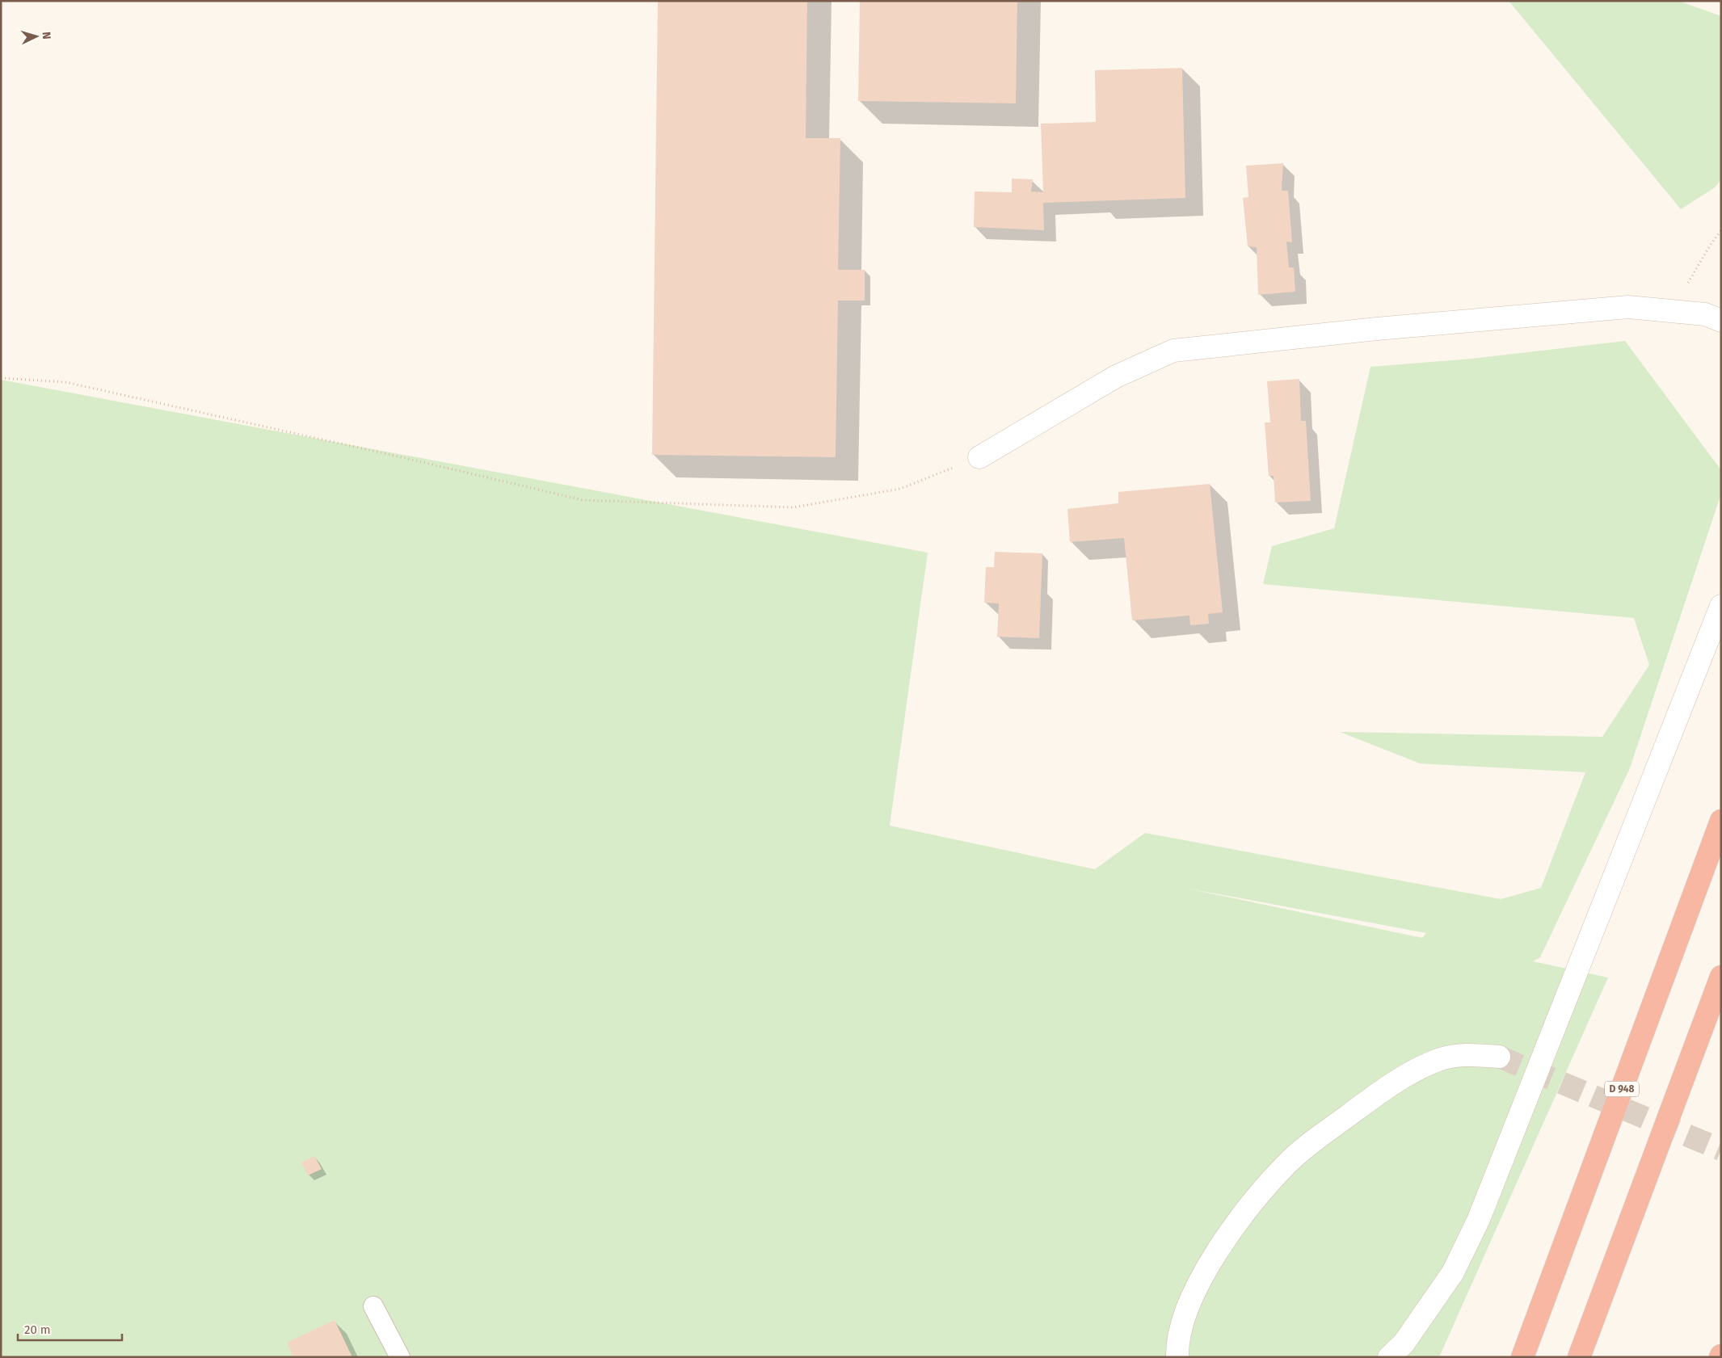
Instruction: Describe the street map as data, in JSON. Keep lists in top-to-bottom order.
{
  "streets": {
    "highway": ["D 948"]
  },
  "scale_bar": "20 m",
  "north": "right"
}
